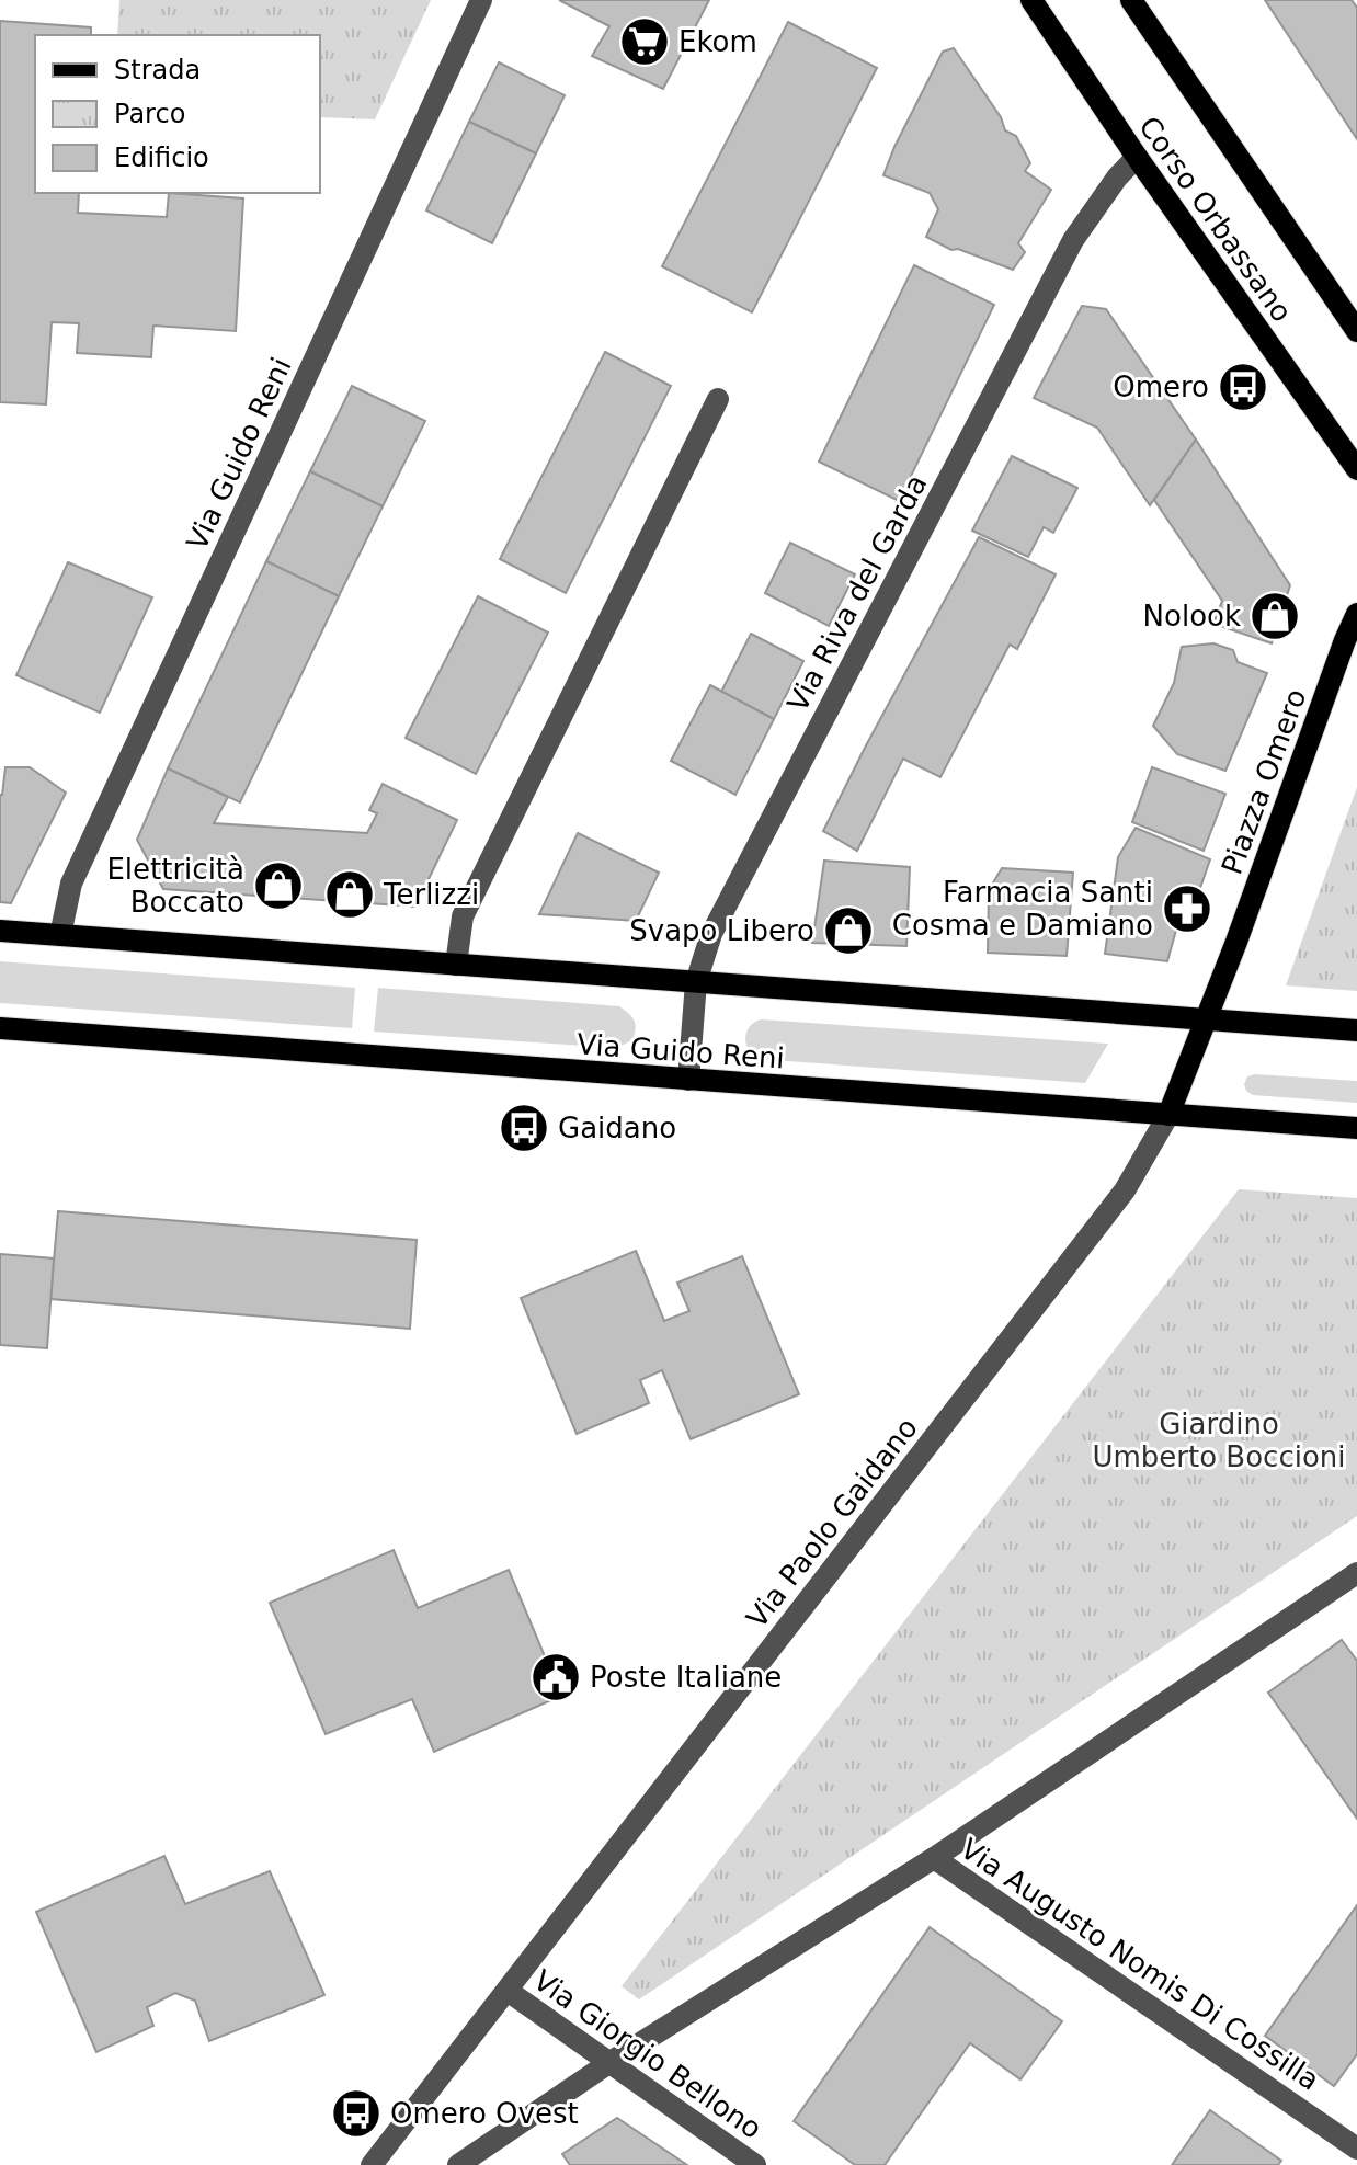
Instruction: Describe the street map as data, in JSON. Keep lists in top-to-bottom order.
{
  "streets": {
    "main road": [
      "Corso Orbassano",
      "Via Guido Reni",
      "Piazza Omero",
      "Via Paolo Gaidano"
    ],
    "street": ["Via Riva del Garda", "Via Augusto Nomis Di Cossilla", "Via Giorgio Bellono"]
  },
  "crossings": [
    ["Corso Orbassano", "Via Riva del Garda"],
    ["Via Guido Reni", "Via Riva del Garda"],
    ["Via Guido Reni", "Via Paolo Gaidano"],
    ["Piazza Omero", "Via Paolo Gaidano"],
    ["Via Paolo Gaidano", "Via Giorgio Bellono"]
  ],
  "parks": ["Giardino Umberto Boccioni"],
  "places": {
    "supermarket": ["Ekom"],
    "bus stop": ["Omero", "Gaidano", "Omero Ovest"],
    "shop": [
      "Nolook",
      "Elettricità Boccato",
      "Terlizzi",
      "Svapo Libero"
    ],
    "pharmacy": ["Farmacia Santi Cosma e Damiano"],
    "public building": ["Poste Italiane"]
  },
  "legend": ["Strada", "Parco", "Edificio"]
}
